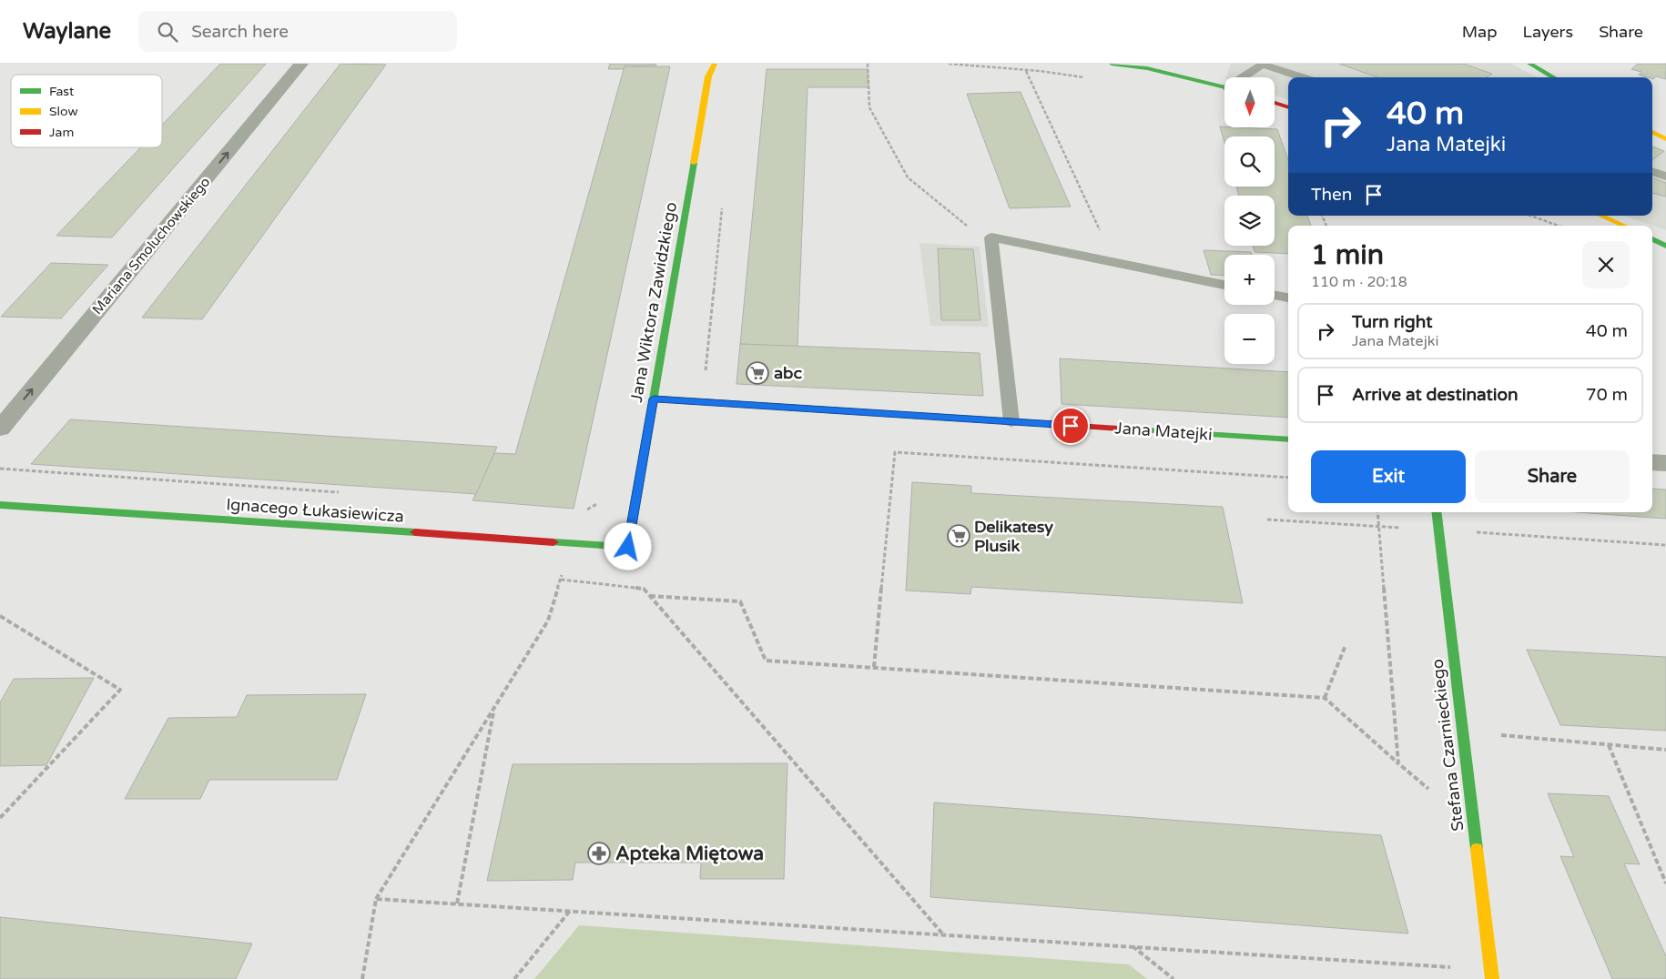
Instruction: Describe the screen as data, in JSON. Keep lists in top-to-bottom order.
{
  "streets": {
    "street": [
      "Mariana Smoluchowskiego",
      "Jana Wiktora Zawidzkiego",
      "Jana Matejki",
      "Ignacego Łukasiewicza",
      "Stefana Czarnieckiego"
    ]
  },
  "crossings": [
    ["Jana Wiktora Zawidzkiego", "Jana Matejki"],
    ["Jana Wiktora Zawidzkiego", "Ignacego Łukasiewicza"]
  ],
  "one_way": ["Mariana Smoluchowskiego"],
  "places": {
    "supermarket": ["abc", "Delikatesy Plusik"],
    "pharmacy": ["Apteka Miętowa"]
  },
  "legend": ["Fast", "Slow", "Jam"],
  "north": "bottom",
  "page": {
    "header": "Waylane",
    "search": "Search here",
    "nav": ["Map", "Layers", "Share"],
    "map_buttons": ["+", "−"],
    "turn": ["40 m", "Jana Matejki"],
    "then": "Then",
    "heading": ["1 min", "110 m · 20:18"],
    "list": [
      {
        "name": "Turn right",
        "note": "Jana Matejki",
        "value": "40 m"
      },
      {
        "name": "Arrive at destination",
        "value": "70 m"
      }
    ],
    "buttons": ["Exit", "Share"]
  }
}
